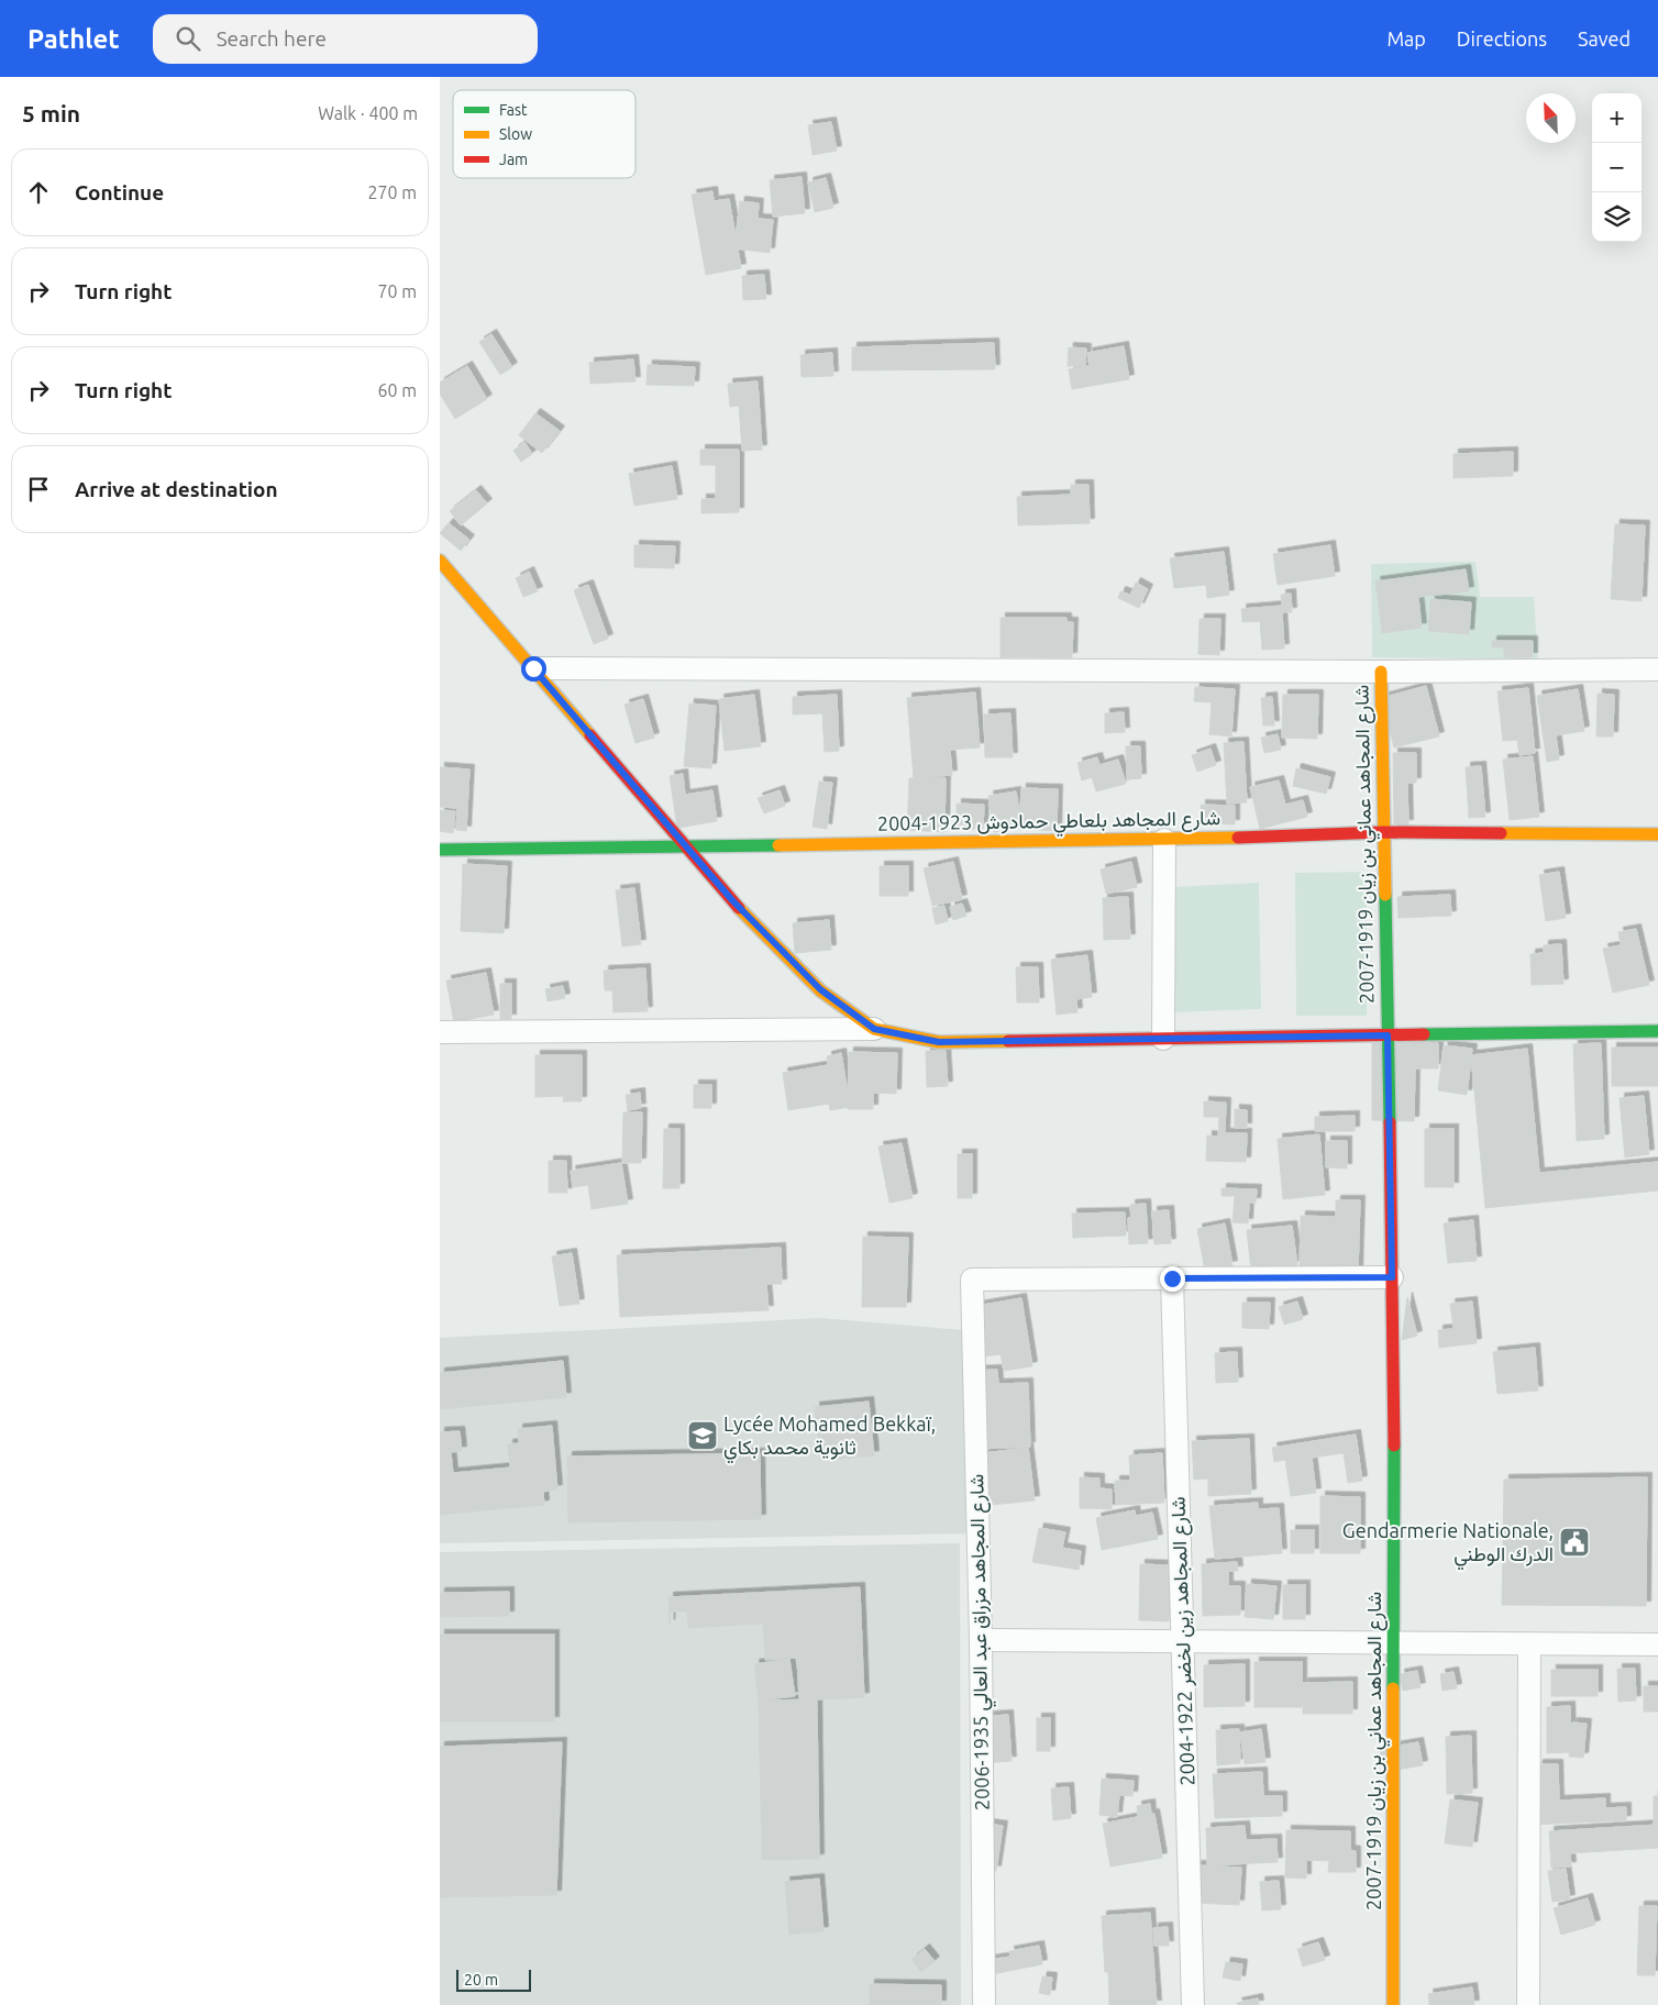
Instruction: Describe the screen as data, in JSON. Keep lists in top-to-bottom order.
{
  "streets": {
    "street": [
      "شارع المجاهد بلعاطي حمادوش 1923-2004",
      "شارع المجاهد عماني بن زيان 1919-2007",
      "شارع المجاهد زين لخضر 1922-2004",
      "شارع المجاهد مزراق عبد العالي 1935-2006"
    ]
  },
  "crossings": [
    ["شارع المجاهد بلعاطي حمادوش 1923-2004", "شارع المجاهد عماني بن زيان 1919-2007"],
    ["شارع المجاهد زين لخضر 1922-2004", "شارع المجاهد مزراق عبد العالي 1935-2006"]
  ],
  "places": {
    "school or university": ["Lycée Mohamed Bekkaï, ثانوية محمد بكاي"],
    "public building": ["Gendarmerie Nationale, الدرك الوطني"]
  },
  "legend": ["Fast", "Slow", "Jam"],
  "scale_bar": "20 m",
  "north": "top left",
  "page": {
    "header": "Pathlet",
    "search": "Search here",
    "nav": ["Map", "Directions", "Saved"],
    "heading": ["5 min", "Walk · 400 m"],
    "map_buttons": ["+", "−"],
    "list": [
      ["Continue", "270 m"],
      ["Turn right", "70 m"],
      ["Turn right", "60 m"],
      "Arrive at destination"
    ],
    "scale": "20 m"
  }
}
